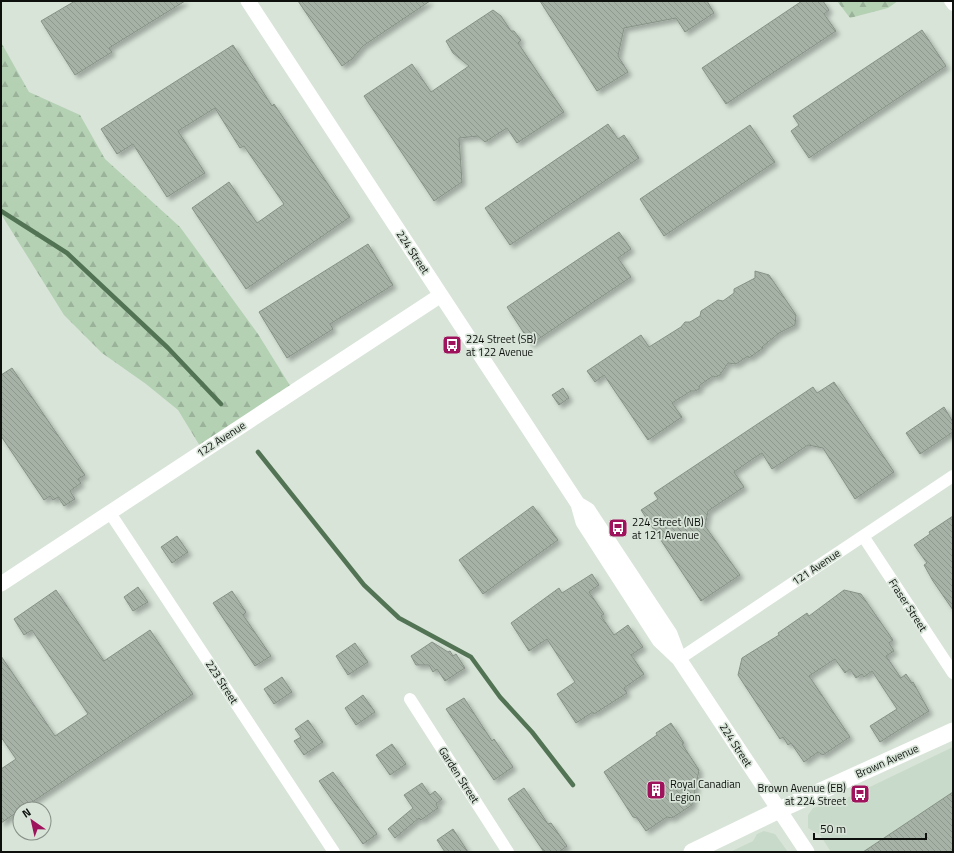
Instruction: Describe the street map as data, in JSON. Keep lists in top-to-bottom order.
{
  "streets": {
    "main road": ["Brown Avenue"],
    "street": [
      "224 Street",
      "122 Avenue",
      "121 Avenue",
      "Fraser Street",
      "223 Street",
      "Garden Street"
    ]
  },
  "crossings": [
    ["224 Street", "122 Avenue"],
    ["224 Street", "121 Avenue"],
    ["224 Street", "Brown Avenue"],
    ["122 Avenue", "223 Street"],
    ["121 Avenue", "Fraser Street"]
  ],
  "places": {
    "bus stop": ["224 Street (SB) at 122 Avenue", "224 Street (NB) at 121 Avenue", "Brown Avenue (EB) at 224 Street"],
    "building": ["Royal Canadian Legion"]
  },
  "scale_bar": "50 m",
  "north": "top left"
}
